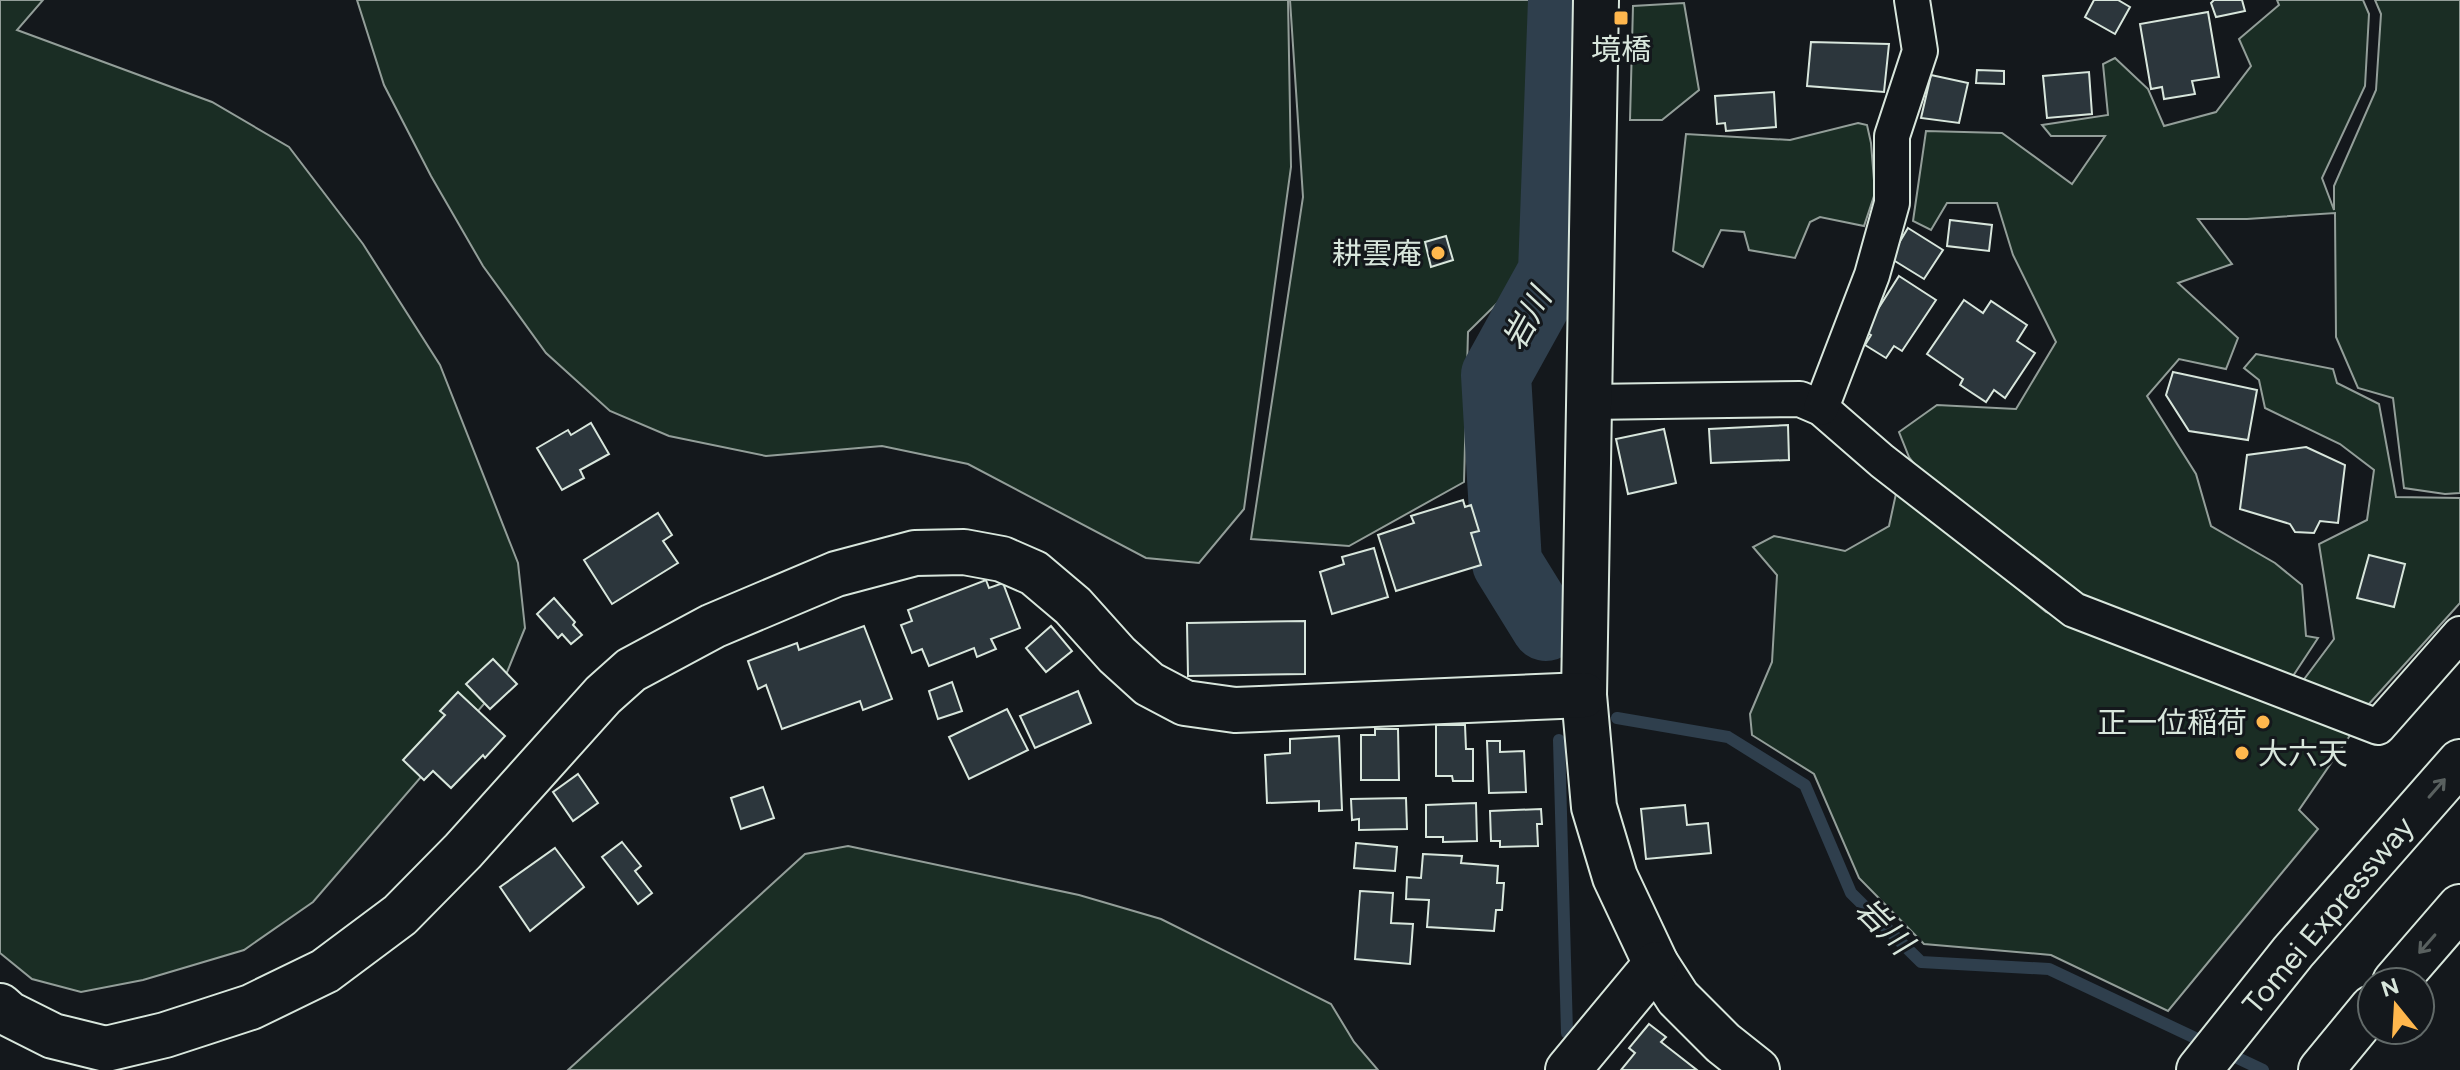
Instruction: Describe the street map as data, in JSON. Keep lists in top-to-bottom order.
{
  "streets": {
    "main road": ["Tomei Expressway"]
  },
  "water": ["岩川"],
  "places": {
    "transit": ["境橋"],
    "other": ["耕雲庵", "正一位稲荷", "大六天"]
  },
  "north": "top"
}
